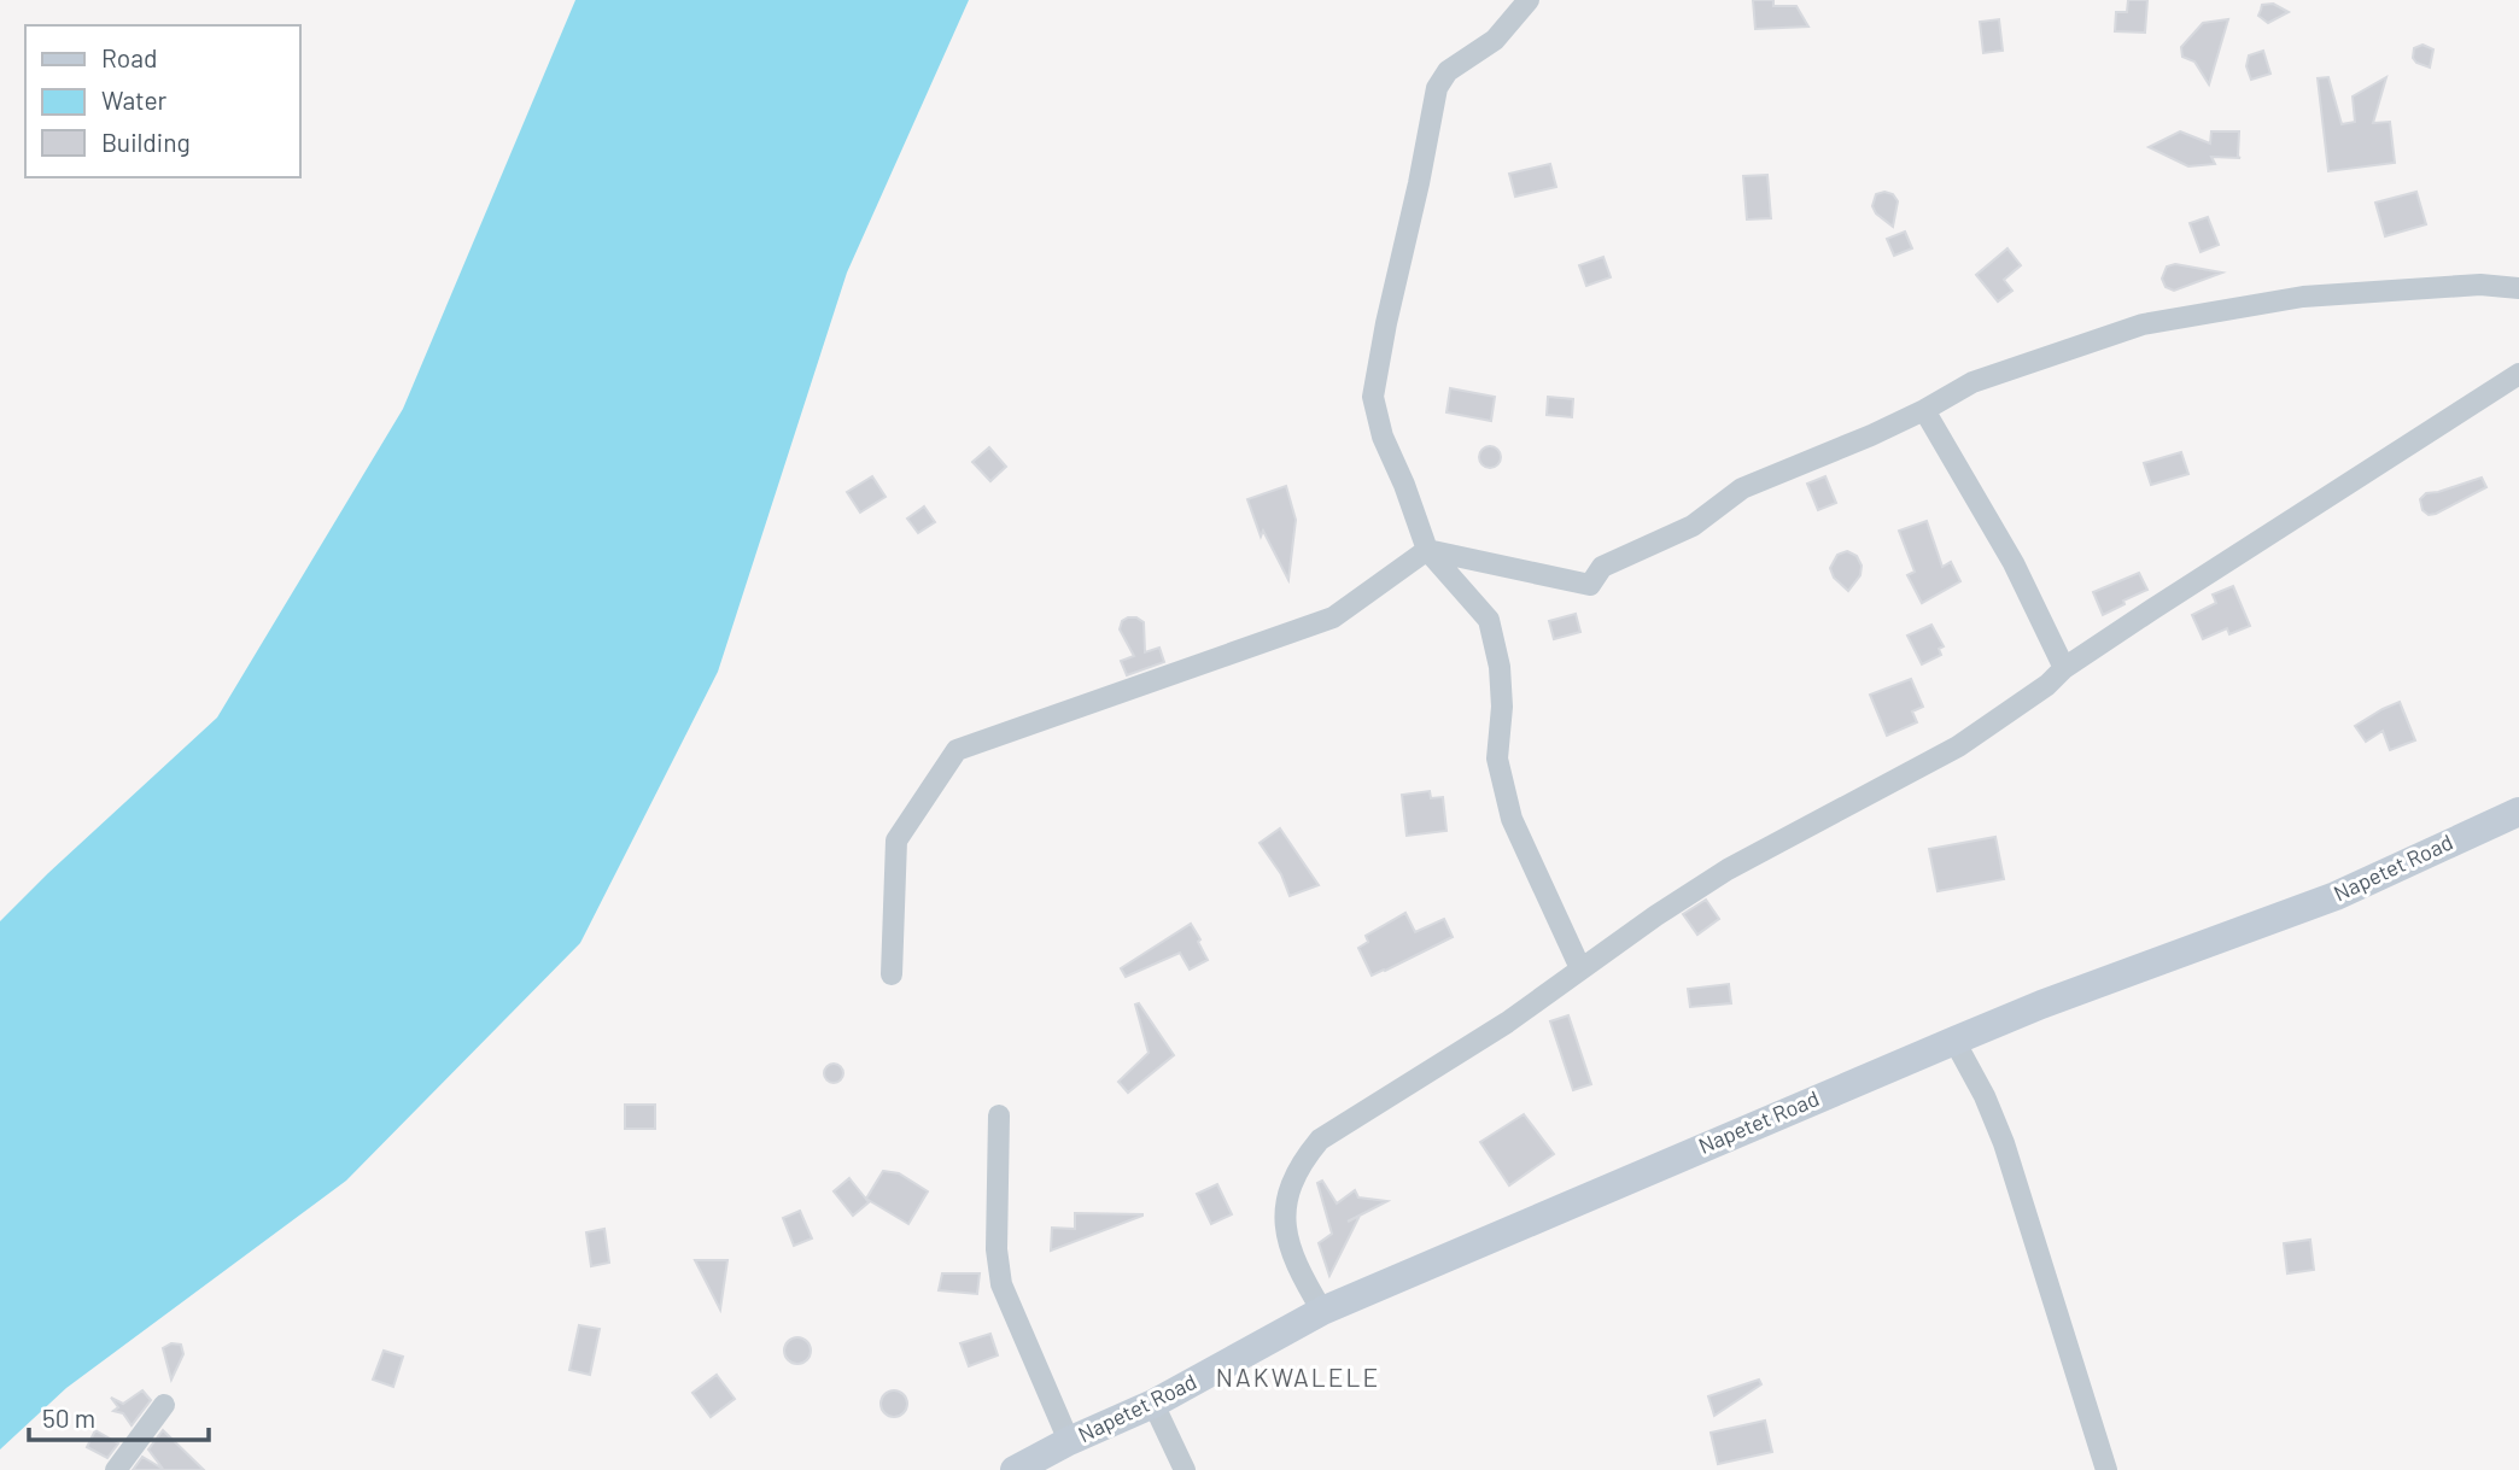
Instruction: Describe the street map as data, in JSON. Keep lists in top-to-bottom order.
{
  "streets": {
    "main road": ["Napetet Road"]
  },
  "districts": ["NAKWALELE"],
  "legend": ["Road", "Water", "Building"],
  "scale_bar": "50 m"
}
